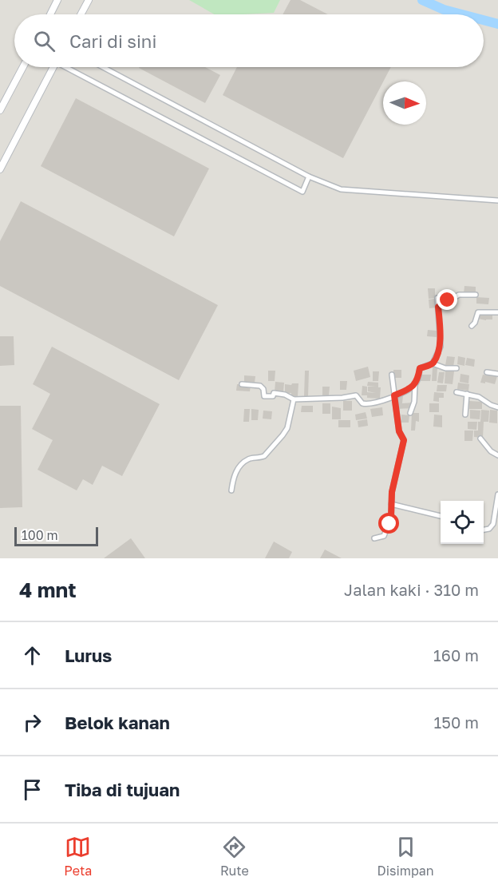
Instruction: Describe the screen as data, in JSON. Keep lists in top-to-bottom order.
{
  "scale_bar": "100 m",
  "north": "right",
  "page": {
    "search": "Cari di sini",
    "scale": "100 m",
    "heading": ["4 mnt", "Jalan kaki · 310 m"],
    "list": [
      ["Lurus", "160 m"],
      ["Belok kanan", "150 m"],
      "Tiba di tujuan"
    ],
    "nav": ["Peta", "Rute", "Disimpan"]
  }
}
